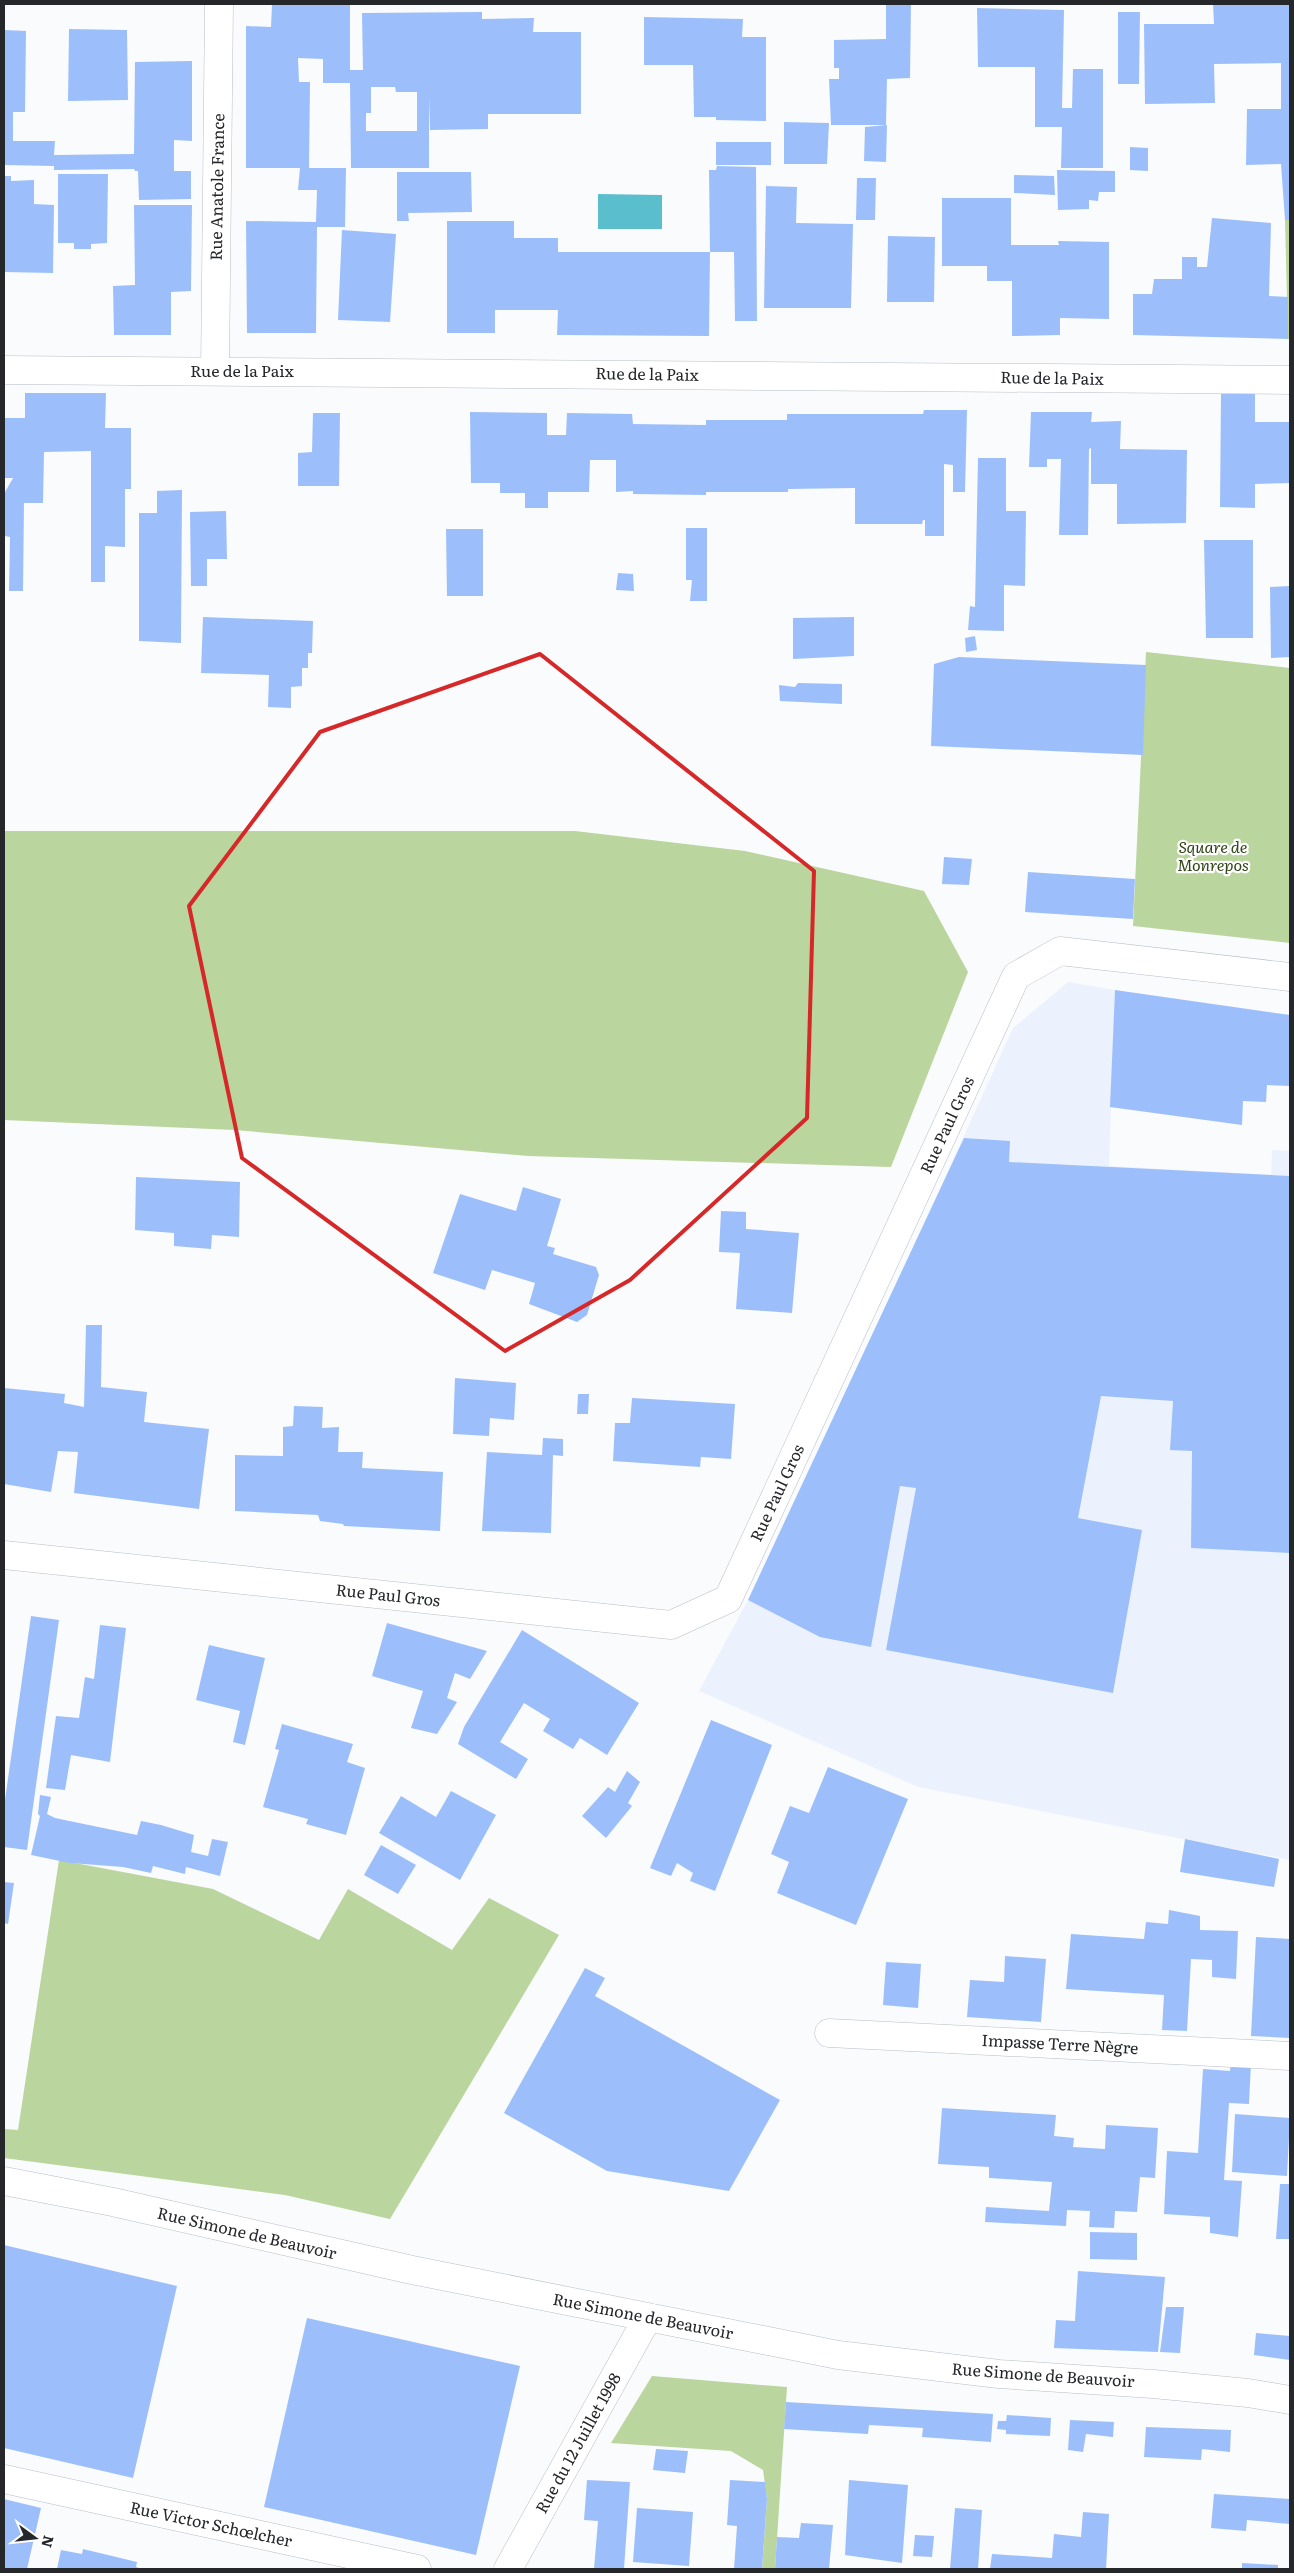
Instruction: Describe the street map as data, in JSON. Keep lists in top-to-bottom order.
{
  "streets": {
    "street": [
      "Rue Anatole France",
      "Rue de la Paix",
      "Rue Paul Gros",
      "Impasse Terre Nègre",
      "Rue Simone de Beauvoir",
      "Rue du 12 Juillet 1998",
      "Rue Victor Schœlcher"
    ]
  },
  "crossings": [
    ["Rue Anatole France", "Rue de la Paix"],
    ["Rue Simone de Beauvoir", "Rue du 12 Juillet 1998"]
  ],
  "parks": ["Square de Monrepos"],
  "north": "right"
}
